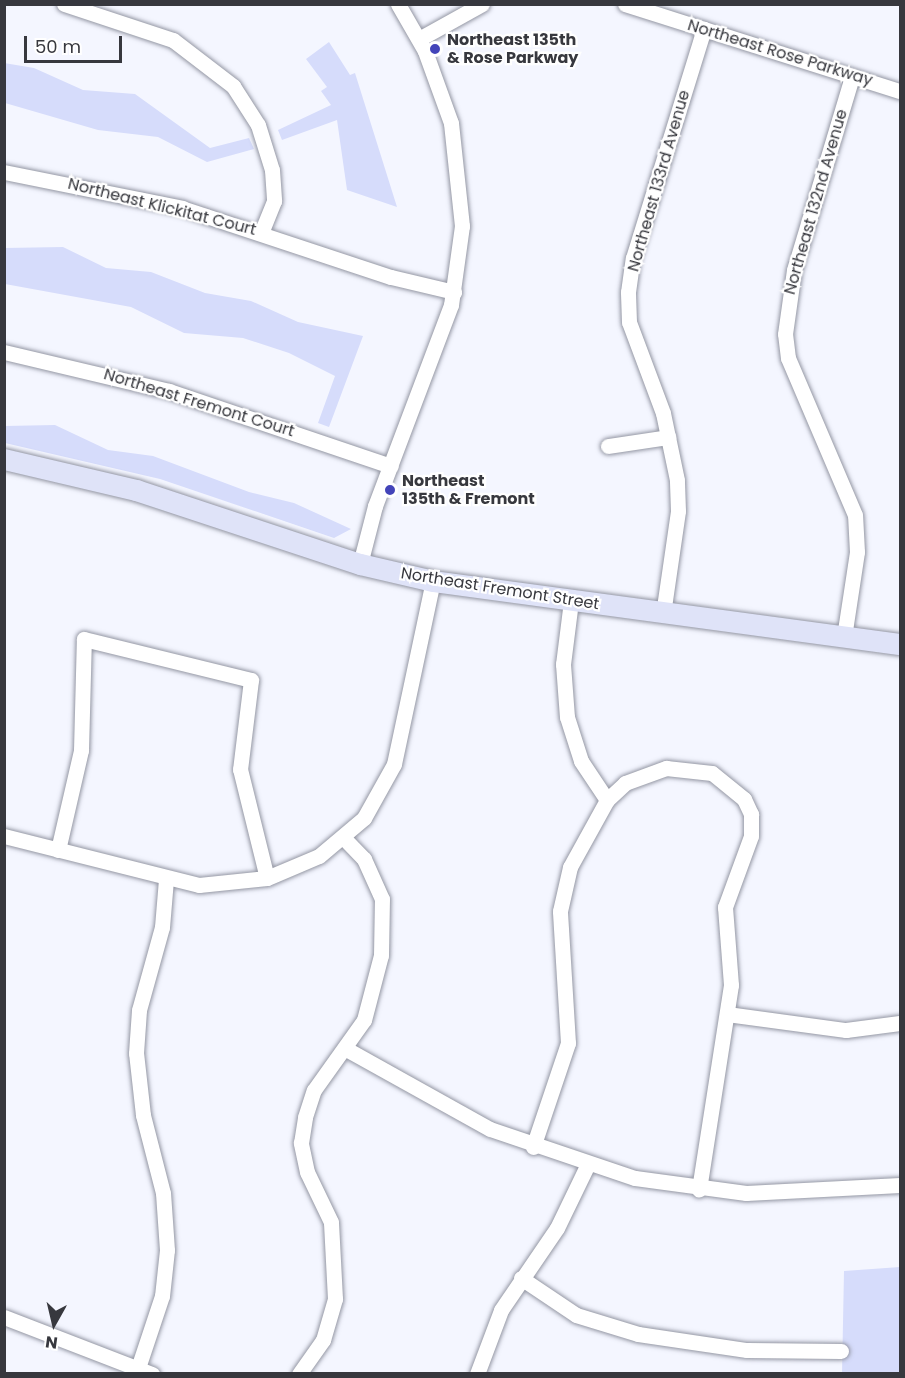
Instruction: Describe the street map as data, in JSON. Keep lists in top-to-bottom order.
{
  "streets": {
    "street": [
      "Northeast Rose Parkway",
      "Northeast 133rd Avenue",
      "Northeast 132nd Avenue",
      "Northeast Klickitat Court",
      "Northeast Fremont Court",
      "Northeast Fremont Street"
    ]
  },
  "crossings": [
    ["Northeast Rose Parkway", "Northeast 133rd Avenue"],
    ["Northeast Rose Parkway", "Northeast 132nd Avenue"],
    ["Northeast 133rd Avenue", "Northeast Fremont Street"],
    ["Northeast 132nd Avenue", "Northeast Fremont Street"]
  ],
  "places": ["Northeast 135th & Rose Parkway", "Northeast 135th & Fremont"],
  "scale_bar": "50 m",
  "north": "bottom"
}
